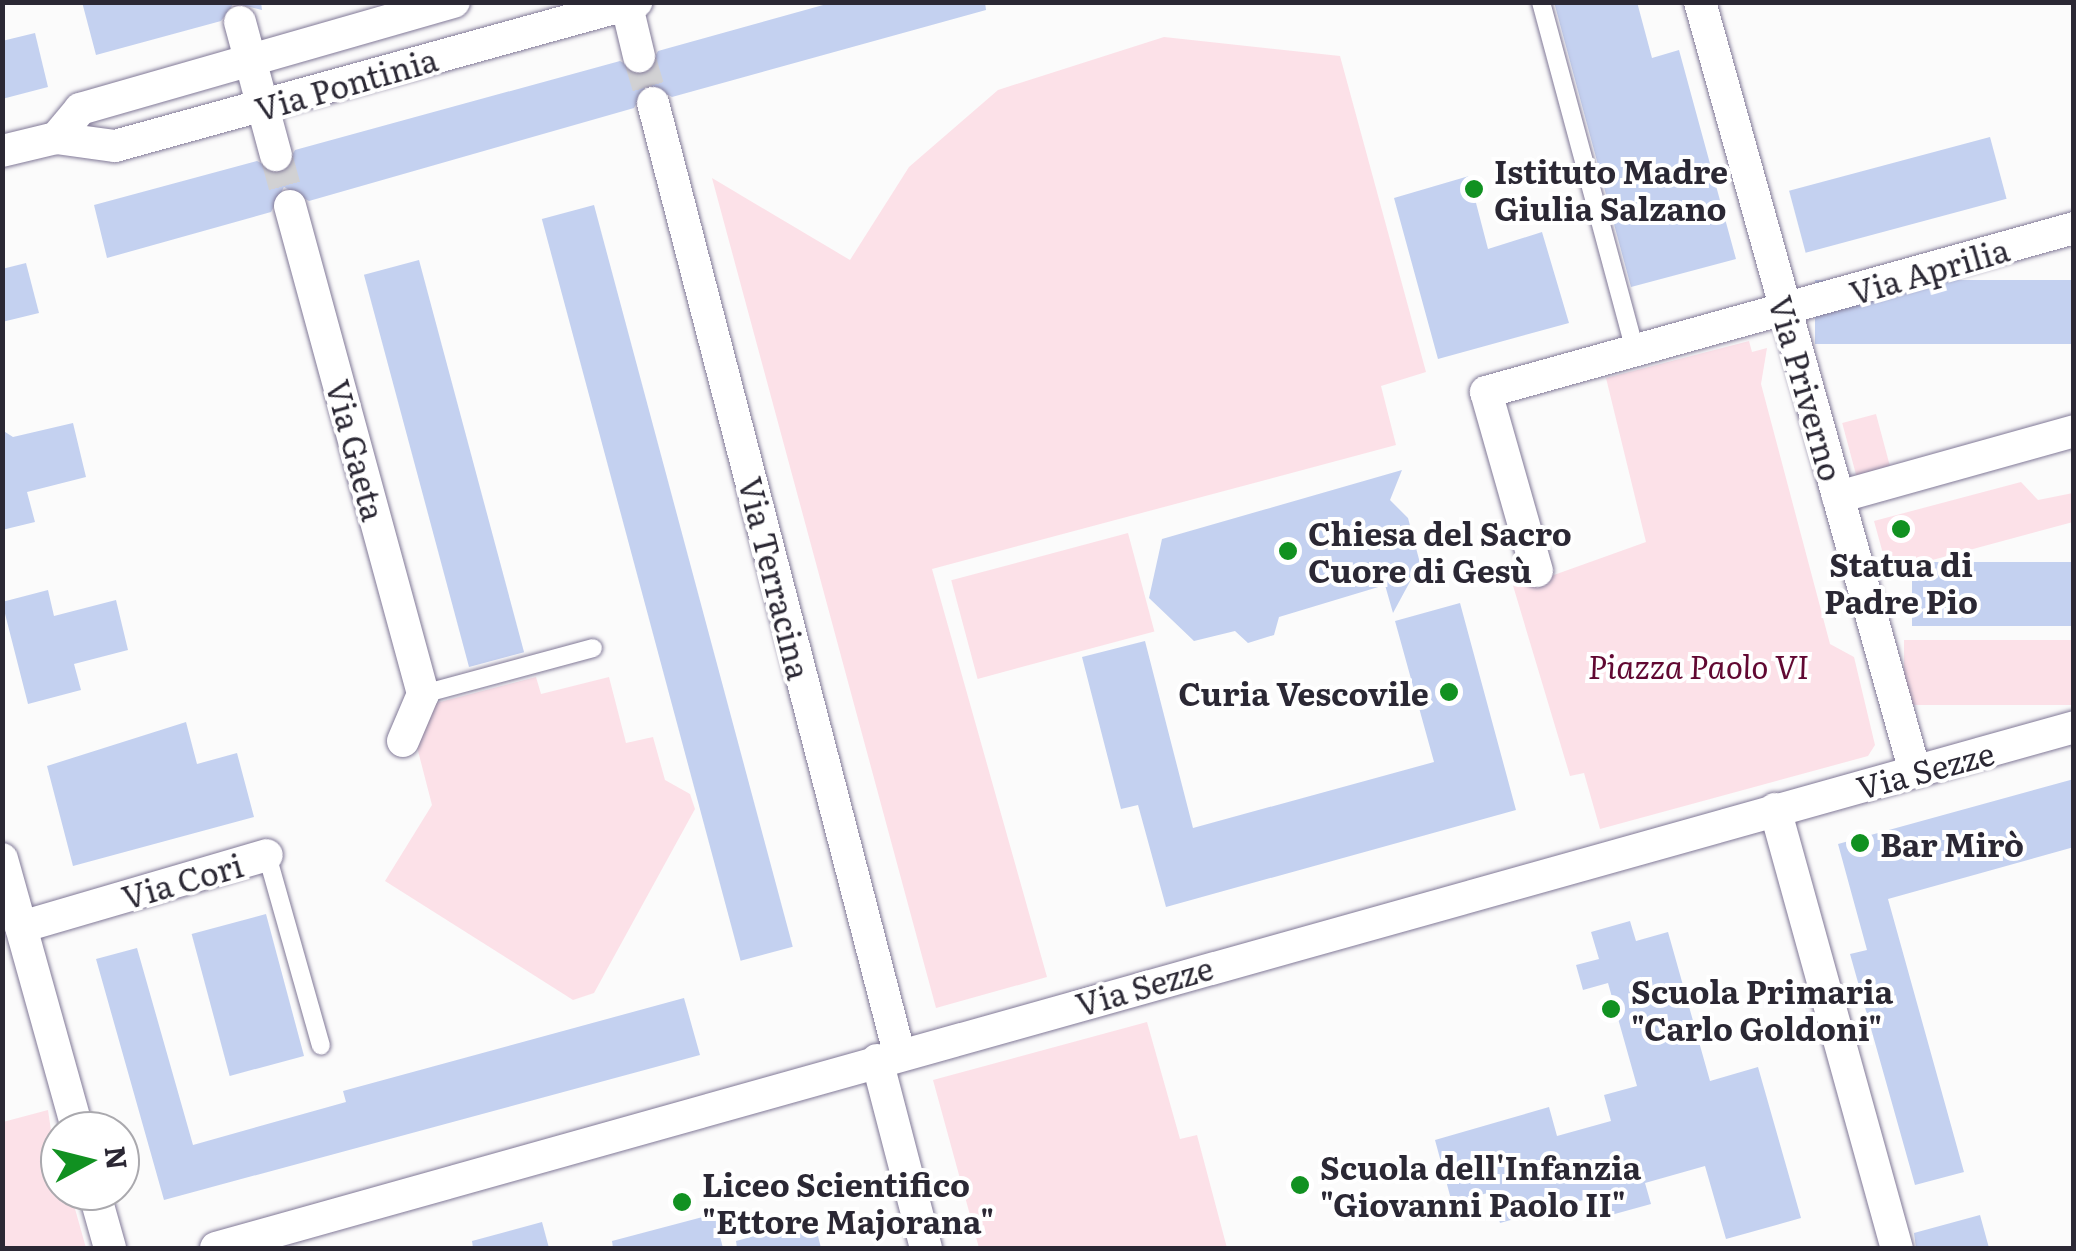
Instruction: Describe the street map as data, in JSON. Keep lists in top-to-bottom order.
{
  "streets": {
    "street": [
      "Via Pontinia",
      "Via Aprilia",
      "Via Priverno",
      "Via Gaeta",
      "Via Terracina",
      "Via Sezze",
      "Via Cori"
    ]
  },
  "crossings": [
    ["Via Aprilia", "Via Priverno"],
    ["Via Priverno", "Via Sezze"],
    ["Via Terracina", "Via Sezze"]
  ],
  "parks": ["Piazza Paolo VI"],
  "places": [
    "Istituto Madre Giulia Salzano",
    "Statua di Padre Pio",
    "Chiesa del Sacro Cuore di Gesù",
    "Curia Vescovile",
    "Bar Mirò",
    "Scuola Primaria \"Carlo Goldoni\"",
    "Scuola dell'Infanzia \"Giovanni Paolo II\"",
    "Liceo Scientifico \"Ettore Majorana\""
  ],
  "north": "right"
}
